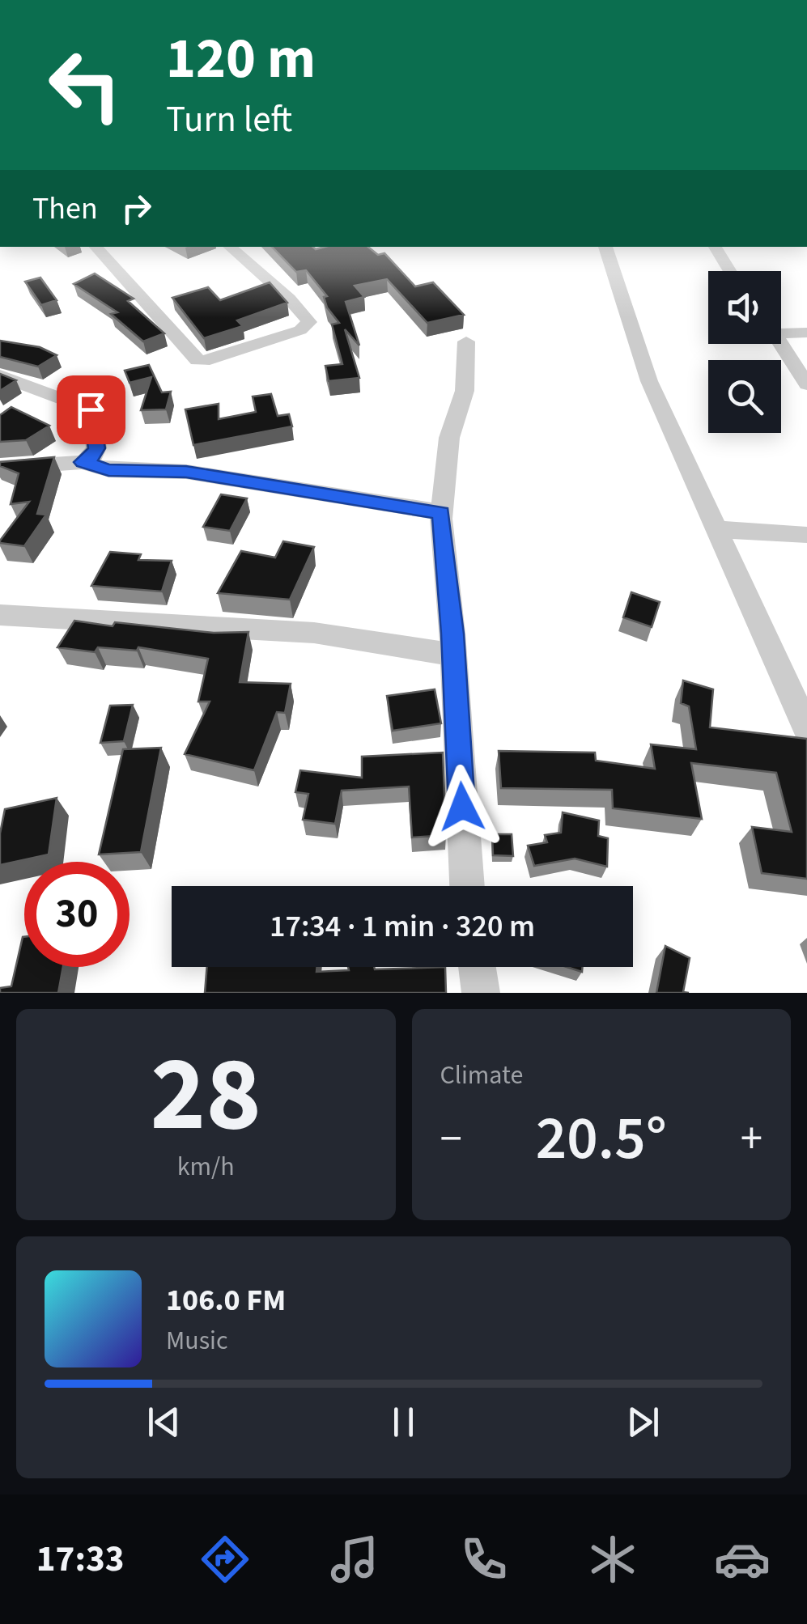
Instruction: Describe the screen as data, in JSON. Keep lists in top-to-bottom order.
{
  "page": {
    "turn": ["120 m", "Turn left"],
    "then": "Then",
    "limit": "30",
    "trip": "17:34 · 1 min · 320 m",
    "tile": [
      ["28", "km/h"],
      "Climate"
    ],
    "heat": ["−", "20.5°", "+"],
    "song": ["106.0 FM", "Music"],
    "tabs": "17:33"
  }
}
